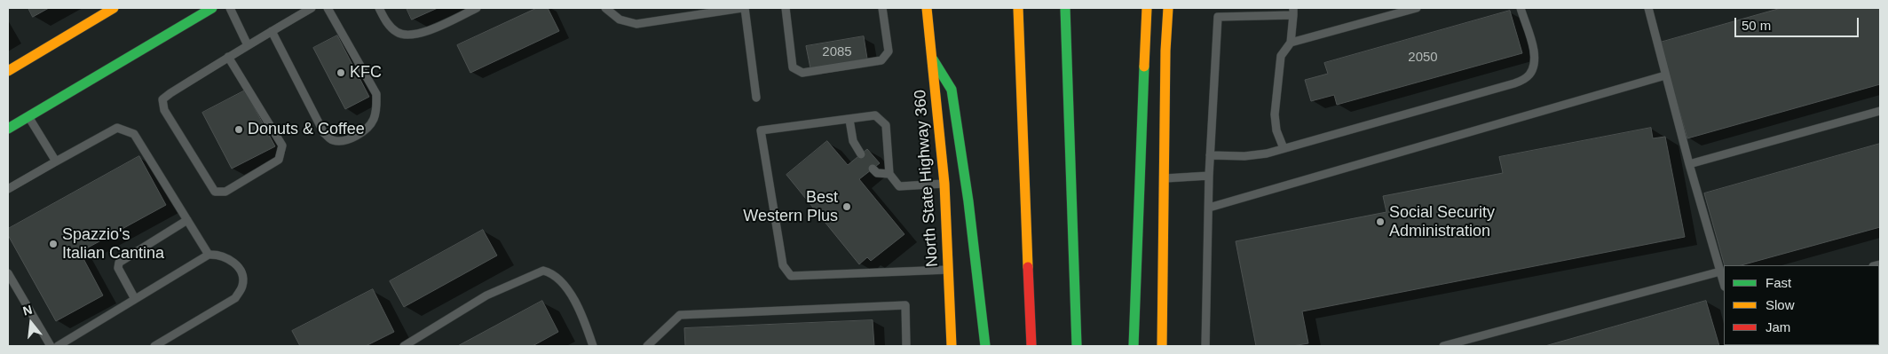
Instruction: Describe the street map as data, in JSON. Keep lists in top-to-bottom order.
{
  "streets": {
    "main road": ["North State Highway 360"]
  },
  "places": [
    "KFC",
    "Donuts & Coffee",
    "Best Western Plus",
    "Social Security Administration",
    "Spazzio's Italian Cantina"
  ],
  "house_numbers": ["2085", "2050"],
  "legend": ["Fast", "Slow", "Jam"],
  "scale_bar": "50 m",
  "north": "top"
}
